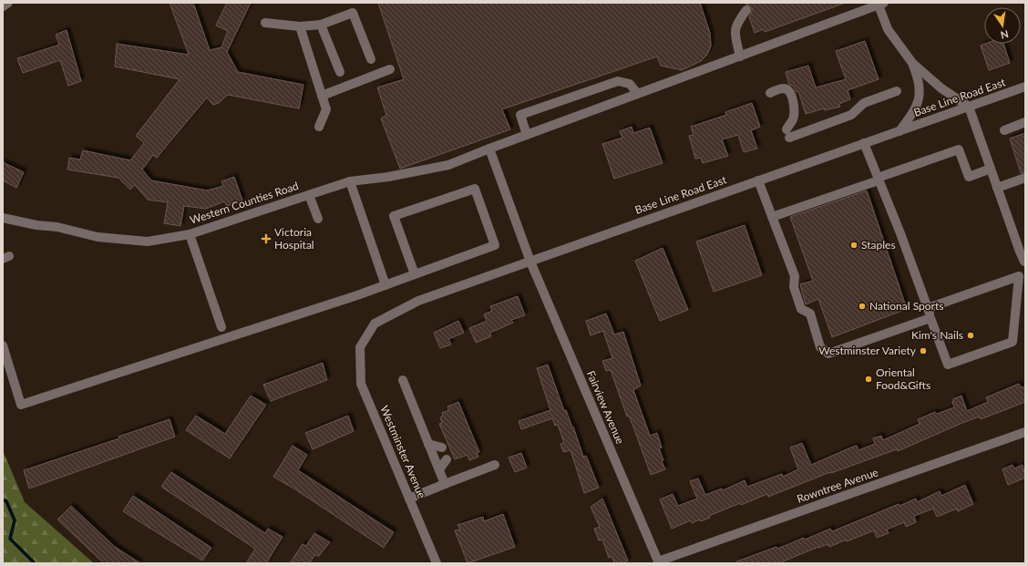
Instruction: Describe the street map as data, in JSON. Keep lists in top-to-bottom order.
{
  "streets": {
    "street": [
      "Base Line Road East",
      "Western Counties Road",
      "Fairview Avenue",
      "Westminster Avenue",
      "Rowntree Avenue"
    ]
  },
  "crossings": [
    ["Base Line Road East", "Fairview Avenue"],
    ["Base Line Road East", "Westminster Avenue"],
    ["Western Counties Road", "Fairview Avenue"],
    ["Fairview Avenue", "Rowntree Avenue"]
  ],
  "places": {
    "health": ["Victoria Hospital"],
    "other": [
      "Staples",
      "National Sports",
      "Kim's Nails",
      "Westminster Variety",
      "Oriental Food&Gifts"
    ]
  },
  "north": "bottom"
}
